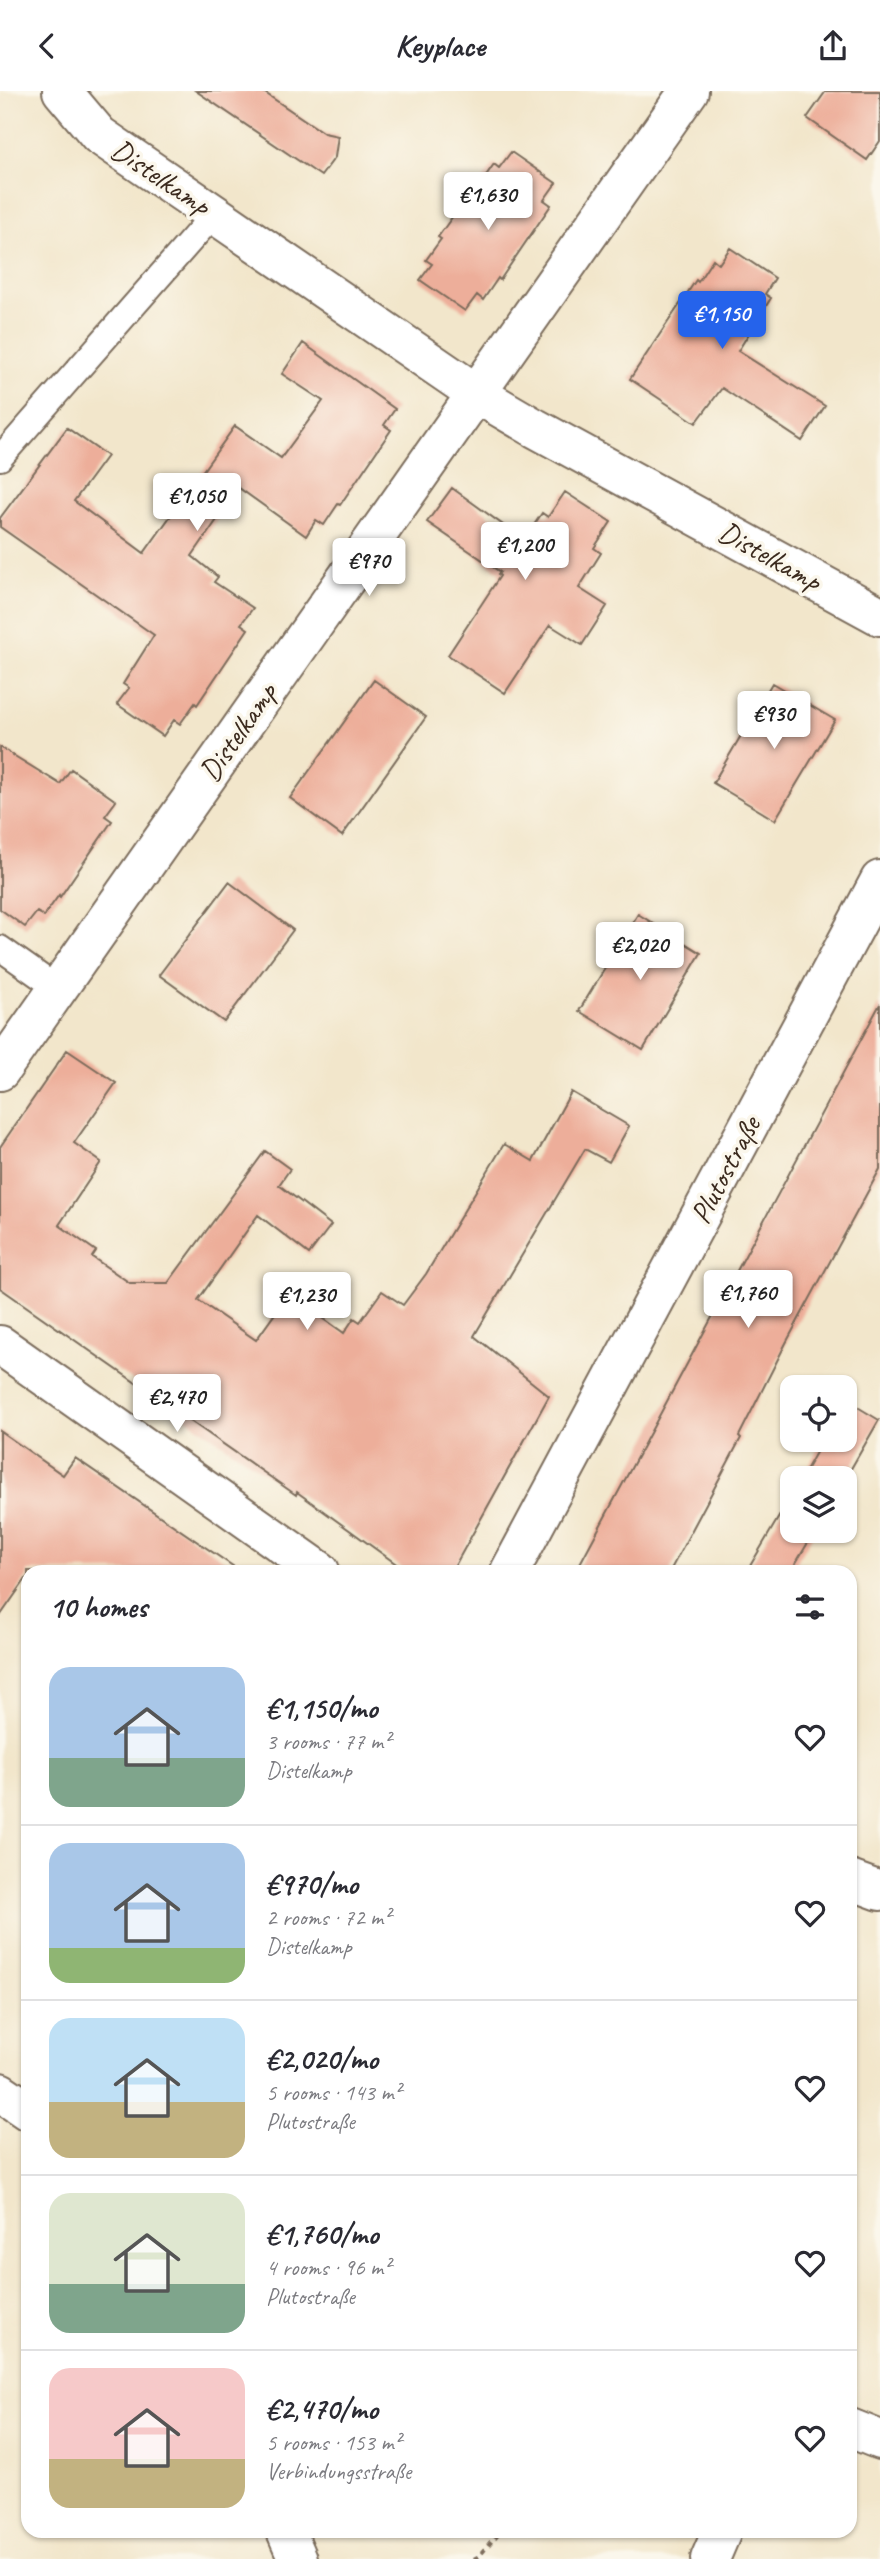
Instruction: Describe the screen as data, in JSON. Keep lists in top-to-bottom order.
{
  "streets": {
    "street": ["Distelkamp", "Plutostraße"]
  },
  "page": {
    "header": "Keyplace",
    "price": [
      "€1,630",
      "€1,150",
      "€1,050",
      "€1,200",
      "€970",
      "€930",
      "€2,020",
      "€1,760",
      "€1,230",
      "€2,470"
    ],
    "heading": "10 homes",
    "list": [
      {
        "name": "€1,150/mo",
        "note": "3 rooms · 77 m² · Distelkamp"
      },
      {
        "name": "€970/mo",
        "note": "2 rooms · 72 m² · Distelkamp"
      },
      {
        "name": "€2,020/mo",
        "note": "5 rooms · 143 m² · Plutostraße"
      },
      {
        "name": "€1,760/mo",
        "note": "4 rooms · 96 m² · Plutostraße"
      },
      {
        "name": "€2,470/mo",
        "note": "5 rooms · 153 m² · Verbindungsstraße"
      }
    ]
  }
}
